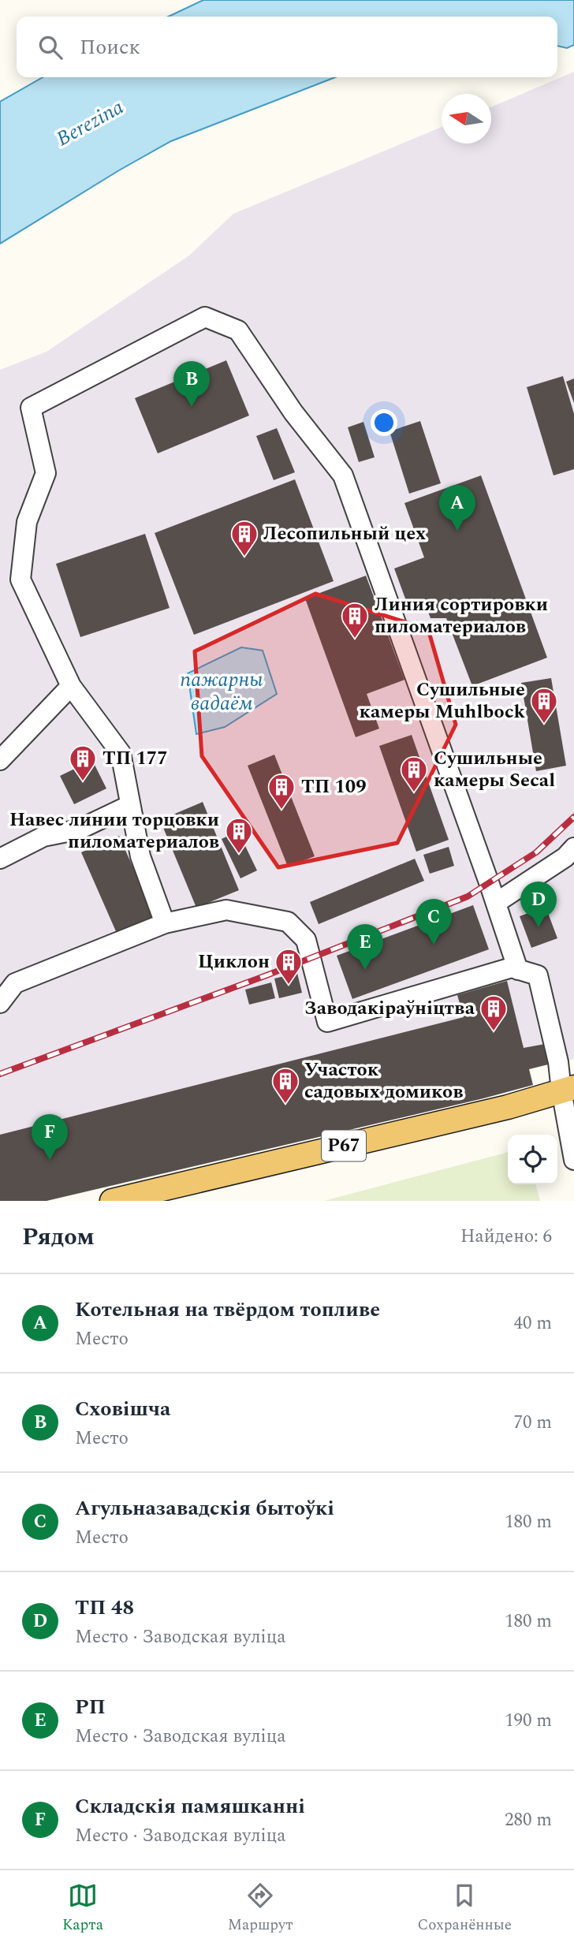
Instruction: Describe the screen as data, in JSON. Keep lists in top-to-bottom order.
{
  "streets": {
    "main road": ["Р67"]
  },
  "water": ["Berezina", "пажарны вадаём"],
  "places": {
    "building": [
      "Лесопильный цех",
      "Линия сортировки пиломатериалов",
      "Cушильные камеры Muhlbock",
      "ТП 177",
      "Сушильные камеры Secal",
      "ТП 109",
      "Навес линии торцовки пиломатериалов",
      "Циклон",
      "Заводакіраўніцтва",
      "Участок садовых домиков"
    ]
  },
  "north": "left",
  "page": {
    "search": "Поиск",
    "pins": [
      "B",
      "A",
      "D",
      "C",
      "E",
      "F"
    ],
    "heading": ["Рядом", "Найдено: 6"],
    "list": [
      {
        "mark": "A",
        "name": "Котельная на твёрдом топливе",
        "note": "Место",
        "value": "40 m"
      },
      {
        "mark": "B",
        "name": "Сховішча",
        "note": "Место",
        "value": "70 m"
      },
      {
        "mark": "C",
        "name": "Агульназавадскія бытоўкі",
        "note": "Место",
        "value": "180 m"
      },
      {
        "mark": "D",
        "name": "ТП 48",
        "note": "Место · Заводская вуліца",
        "value": "180 m"
      },
      {
        "mark": "E",
        "name": "РП",
        "note": "Место · Заводская вуліца",
        "value": "190 m"
      },
      {
        "mark": "F",
        "name": "Складскія памяшканні",
        "note": "Место · Заводская вуліца",
        "value": "280 m"
      }
    ],
    "nav": ["Карта", "Маршрут", "Сохранённые"]
  }
}
